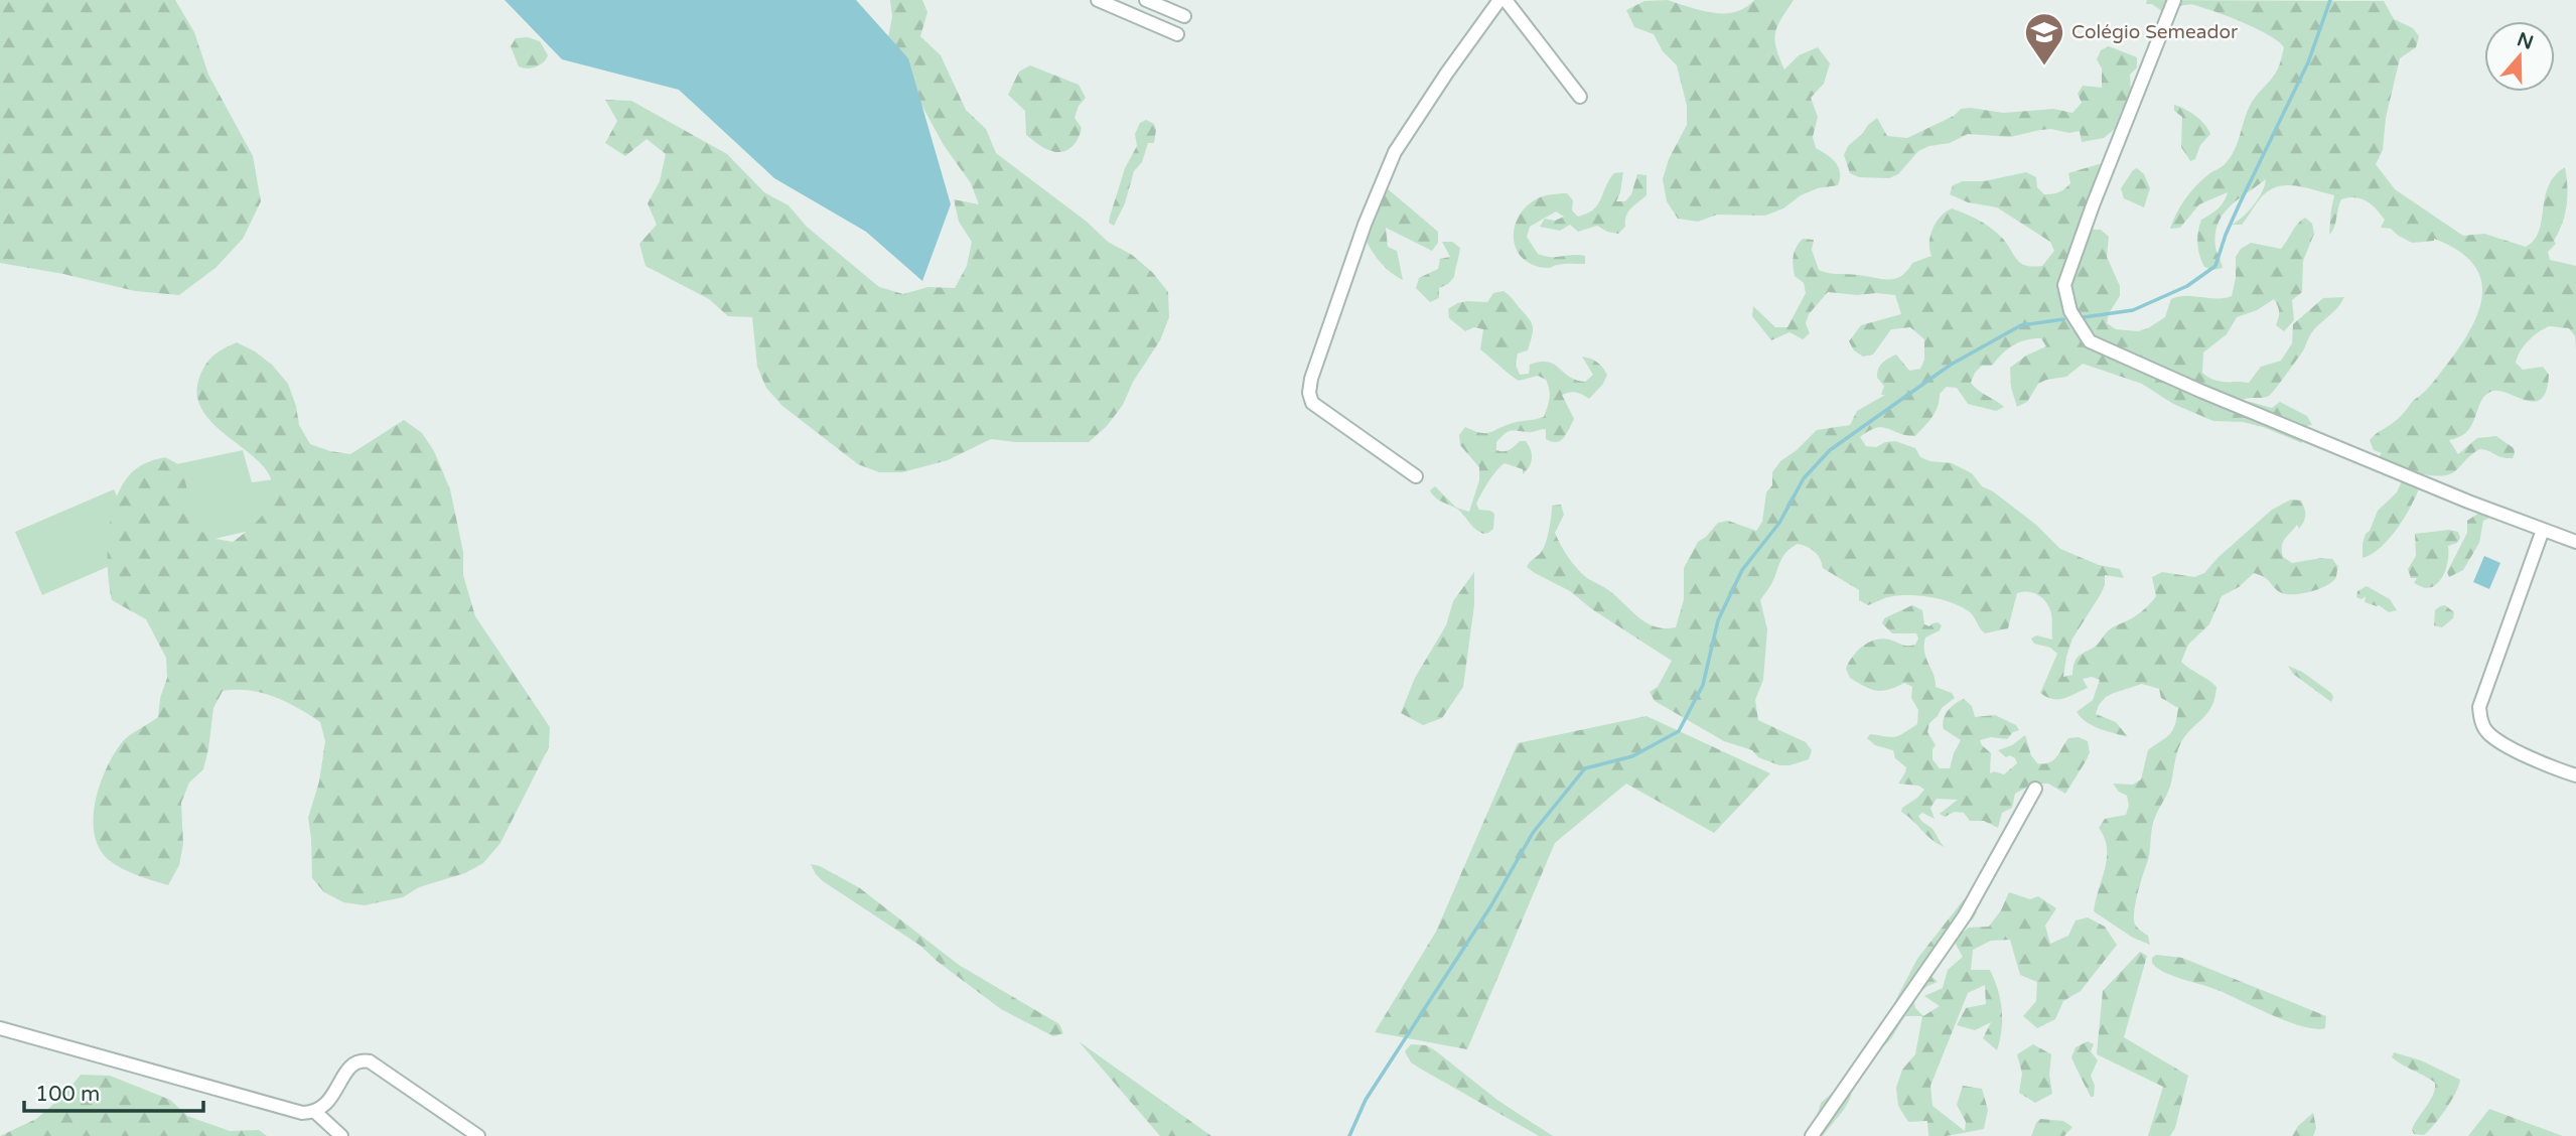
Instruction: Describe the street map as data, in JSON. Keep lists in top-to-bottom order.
{
  "places": {
    "school or university": ["Colégio Semeador"]
  },
  "scale_bar": "100 m",
  "north": "top"
}
